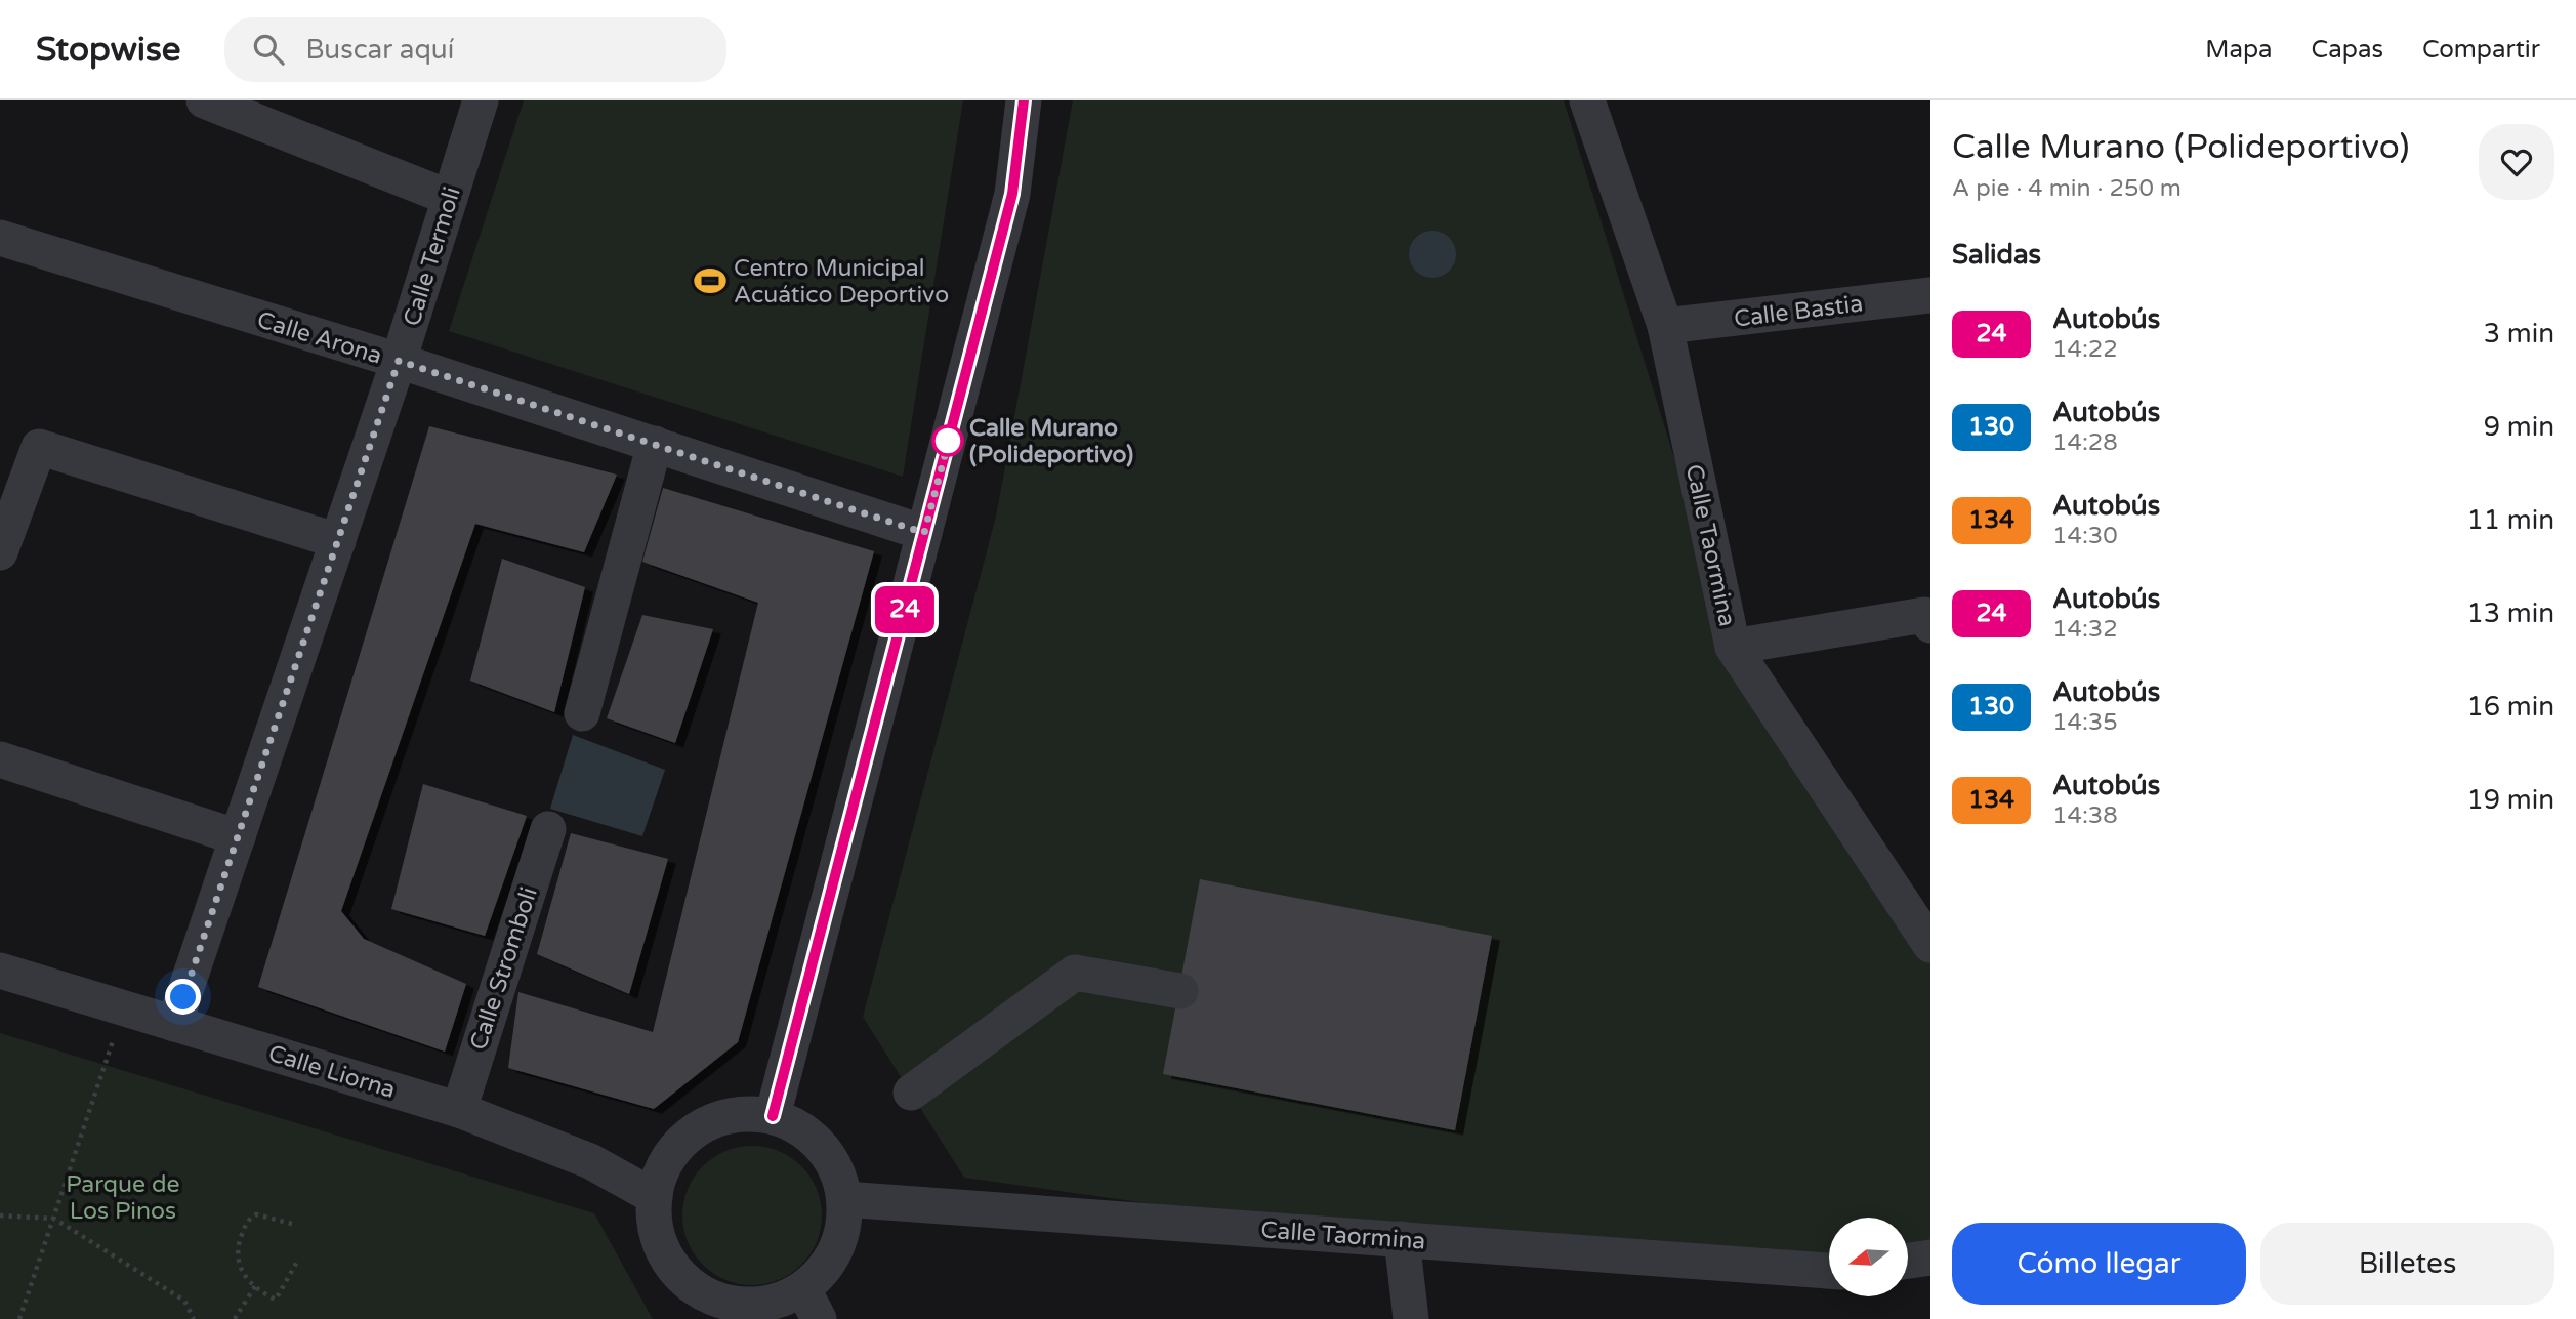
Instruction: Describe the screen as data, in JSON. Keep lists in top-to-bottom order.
{
  "streets": {
    "street": [
      "Calle Termoli",
      "Calle Bastia",
      "Calle Arona",
      "Calle Taormina",
      "Calle Stromboli",
      "Calle Liorna"
    ]
  },
  "crossings": [
    ["Calle Termoli", "Calle Arona"],
    ["Calle Termoli", "Calle Liorna"],
    ["Calle Bastia", "Calle Taormina"],
    ["Calle Taormina", "Calle Liorna"],
    ["Calle Stromboli", "Calle Liorna"]
  ],
  "parks": ["Parque de Los Pinos"],
  "places": {
    "sports": ["Centro Municipal Acuático Deportivo"],
    "other": ["Calle Murano (Polideportivo)"]
  },
  "lines": ["bus line 24"],
  "north": "left",
  "page": {
    "header": "Stopwise",
    "search": "Buscar aquí",
    "nav": ["Mapa", "Capas", "Compartir"],
    "on_map": "24",
    "heading": [
      ["Calle Murano (Polideportivo)", "A pie · 4 min · 250 m"],
      "Salidas"
    ],
    "list": [
      {
        "mark": "24",
        "name": "Autobús",
        "note": "14:22",
        "value": "3 min"
      },
      {
        "mark": "130",
        "name": "Autobús",
        "note": "14:28",
        "value": "9 min"
      },
      {
        "mark": "134",
        "name": "Autobús",
        "note": "14:30",
        "value": "11 min"
      },
      {
        "mark": "24",
        "name": "Autobús",
        "note": "14:32",
        "value": "13 min"
      },
      {
        "mark": "130",
        "name": "Autobús",
        "note": "14:35",
        "value": "16 min"
      },
      {
        "mark": "134",
        "name": "Autobús",
        "note": "14:38",
        "value": "19 min"
      }
    ],
    "buttons": ["Cómo llegar", "Billetes"]
  }
}
